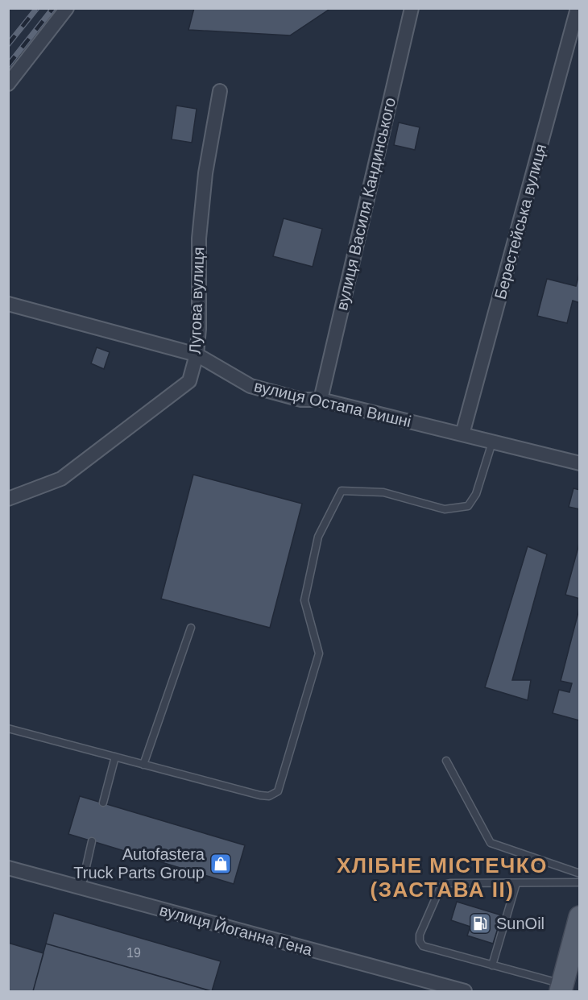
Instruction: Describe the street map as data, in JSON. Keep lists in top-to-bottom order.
{
  "streets": {
    "street": [
      "вулиця Василя Кандинського",
      "Берестейська вулиця",
      "Лугова вулиця",
      "вулиця Остапа Вишні",
      "вулиця Йоганна Гена"
    ]
  },
  "crossings": [
    ["вулиця Василя Кандинського", "вулиця Остапа Вишні"],
    ["Берестейська вулиця", "вулиця Остапа Вишні"],
    ["Лугова вулиця", "вулиця Остапа Вишні"]
  ],
  "districts": ["ХЛІБНЕ МІСТЕЧКО (ЗАСТАВА ІІ)"],
  "places": {
    "shop": ["Autofastera Truck Parts Group"],
    "fuel station": ["SunOil"]
  },
  "house_numbers": ["19"]
}
